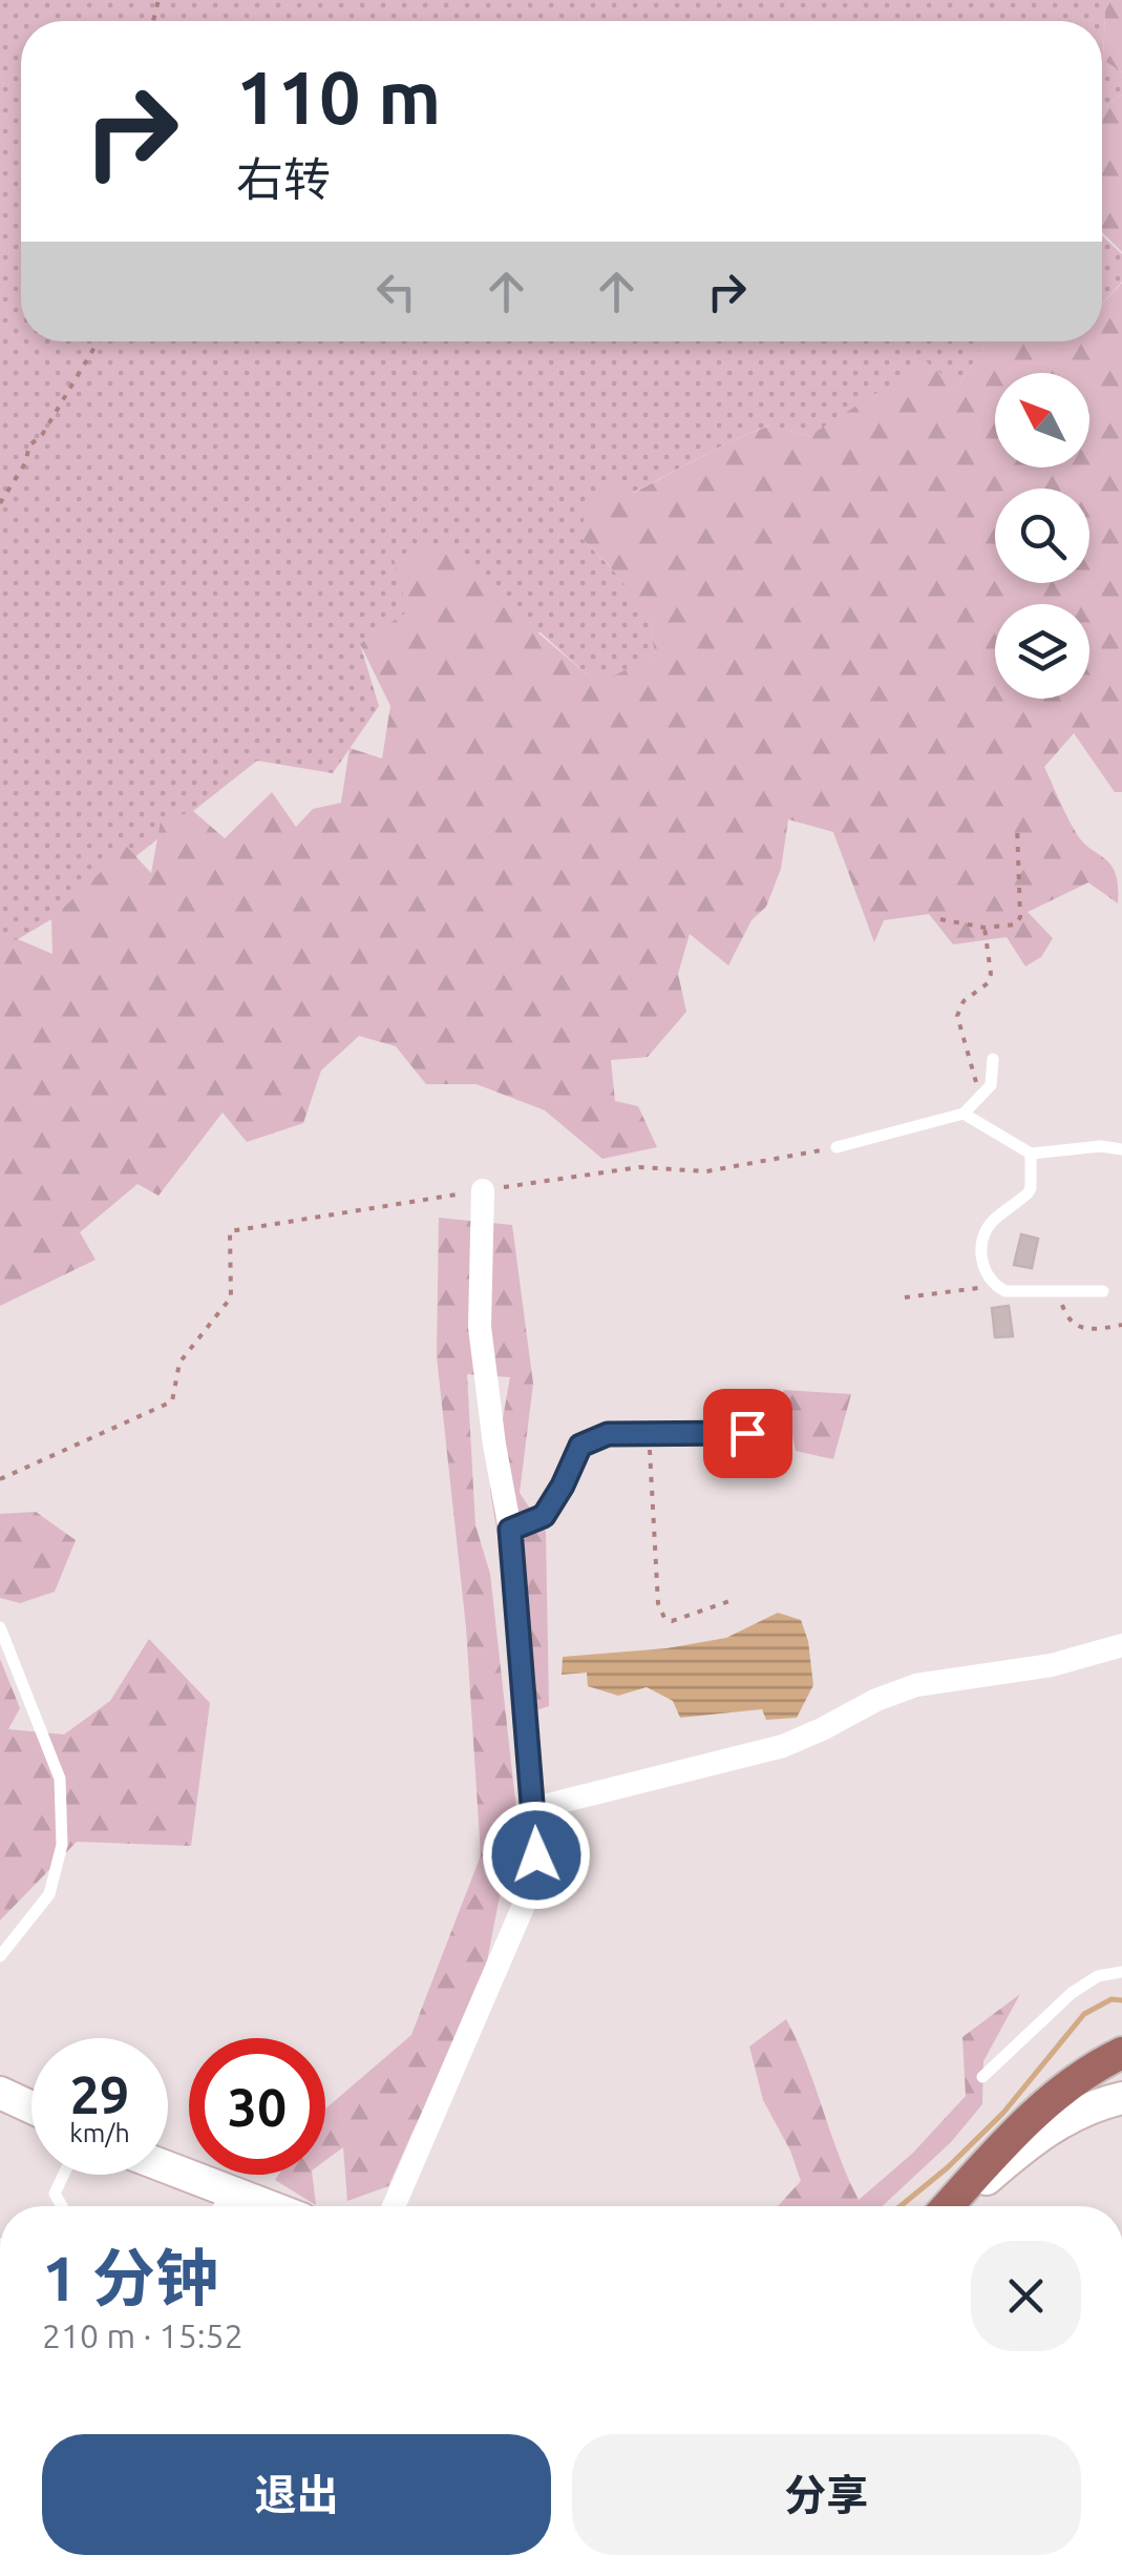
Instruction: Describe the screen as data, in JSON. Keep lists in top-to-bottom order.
{
  "north": "top left",
  "page": {
    "turn": ["110 m", "右转"],
    "speed": "29 km/h",
    "limit": "30",
    "heading": ["1 分钟", "210 m · 15:52"],
    "buttons": ["退出", "分享"]
  }
}
